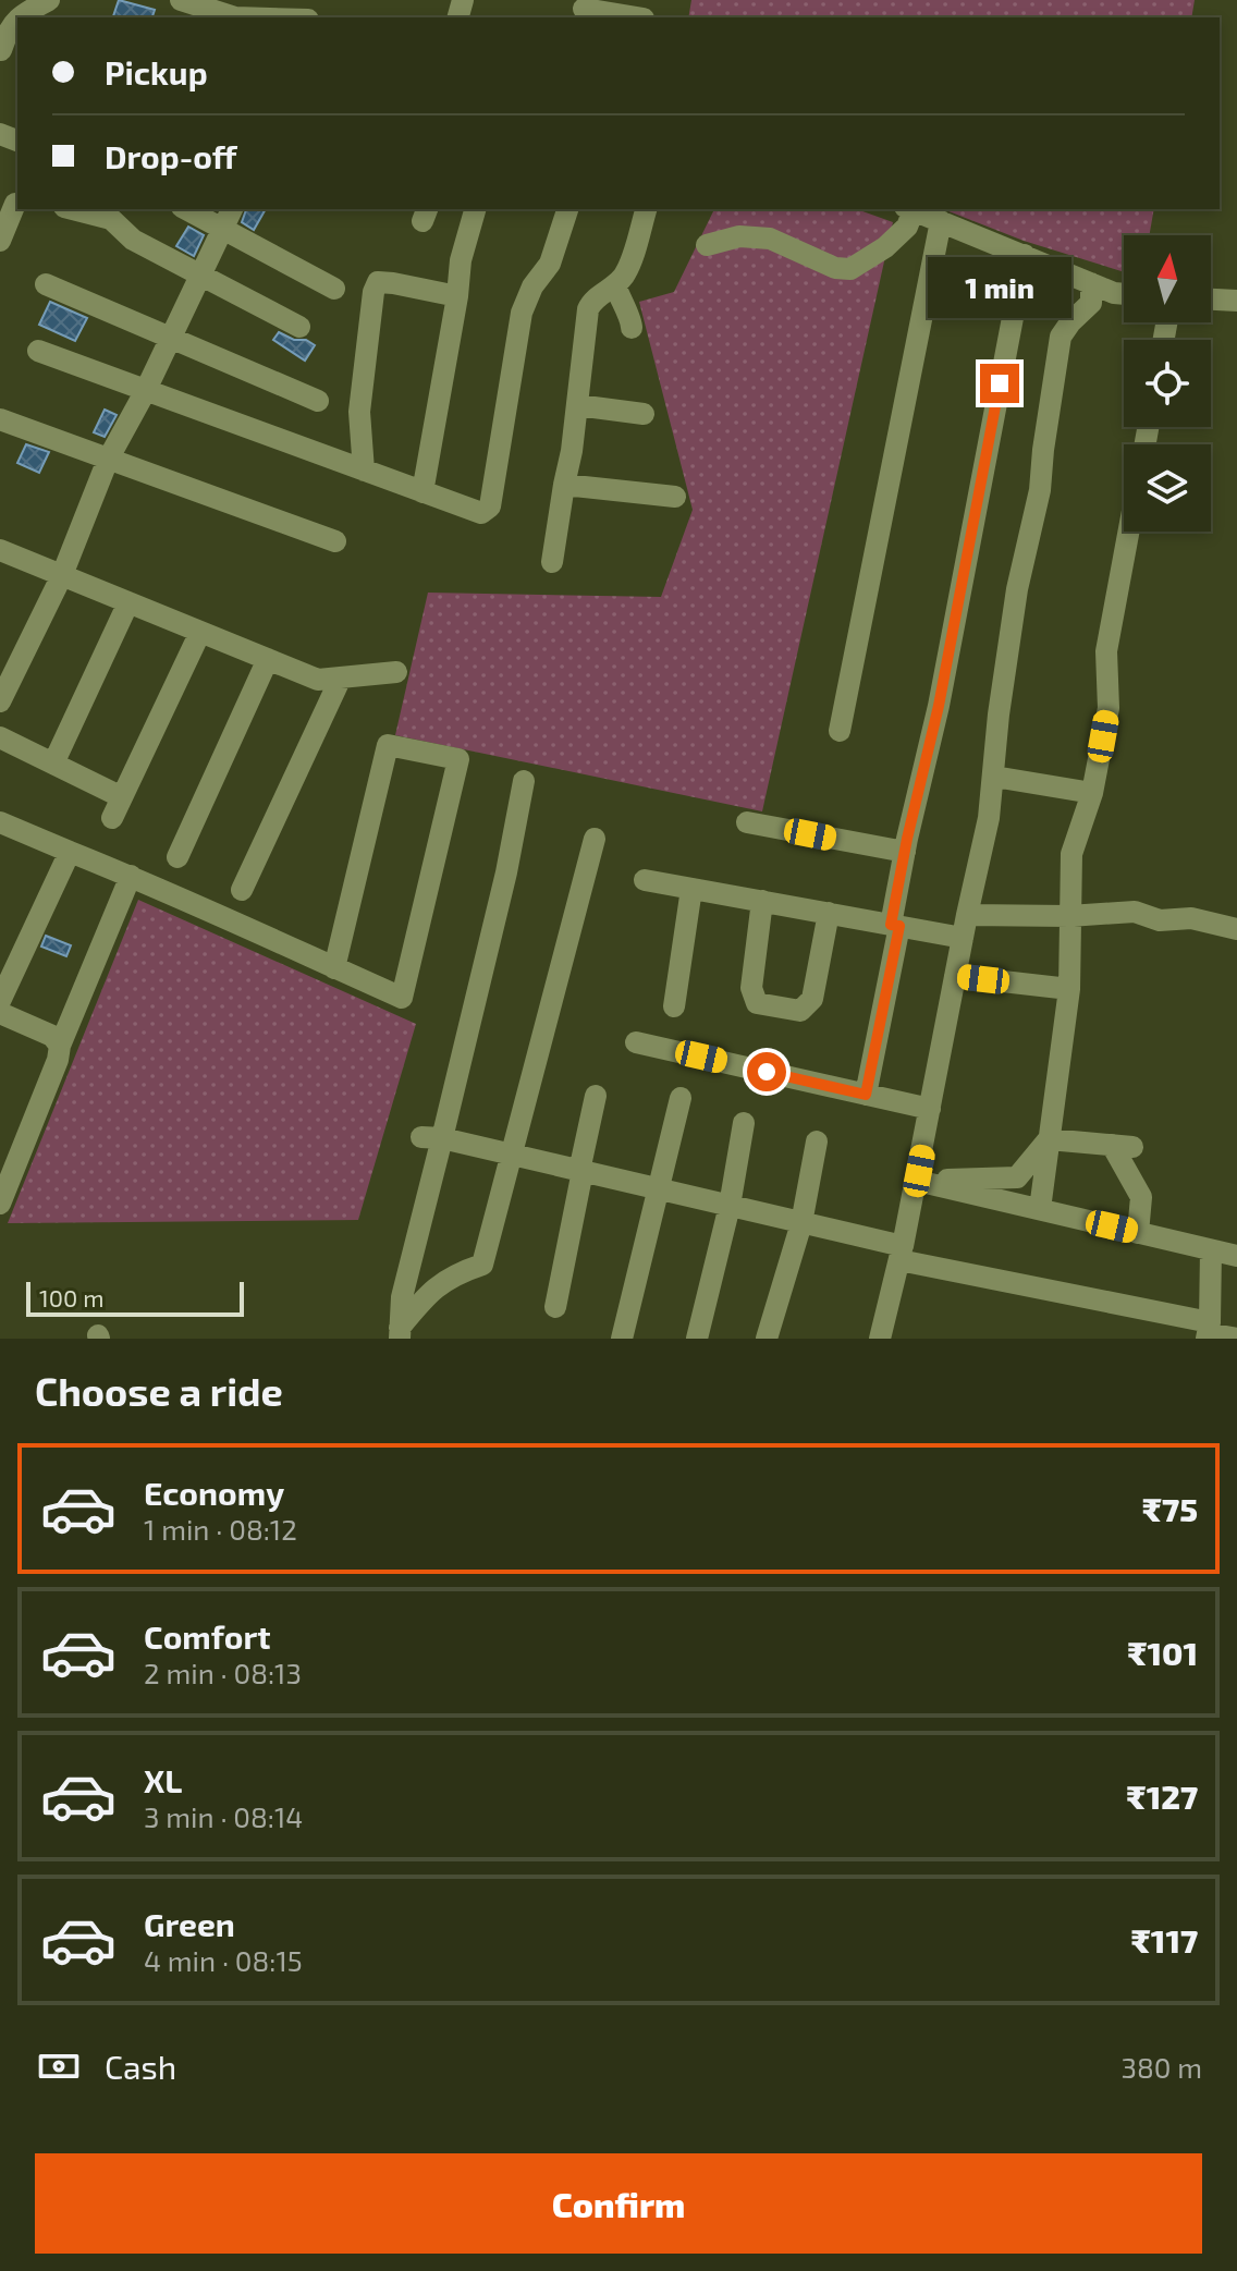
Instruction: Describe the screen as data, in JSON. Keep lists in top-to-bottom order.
{
  "scale_bar": "100 m",
  "north": "top",
  "page": {
    "banner": ["Pickup", "Drop-off"],
    "bubble": "1 min",
    "scale": "100 m",
    "heading": "Choose a ride",
    "list": [
      {
        "name": "Economy",
        "note": "1 min · 08:12",
        "value": "₹75"
      },
      {
        "name": "Comfort",
        "note": "2 min · 08:13",
        "value": "₹101"
      },
      {
        "name": "XL",
        "note": "3 min · 08:14",
        "value": "₹127"
      },
      {
        "name": "Green",
        "note": "4 min · 08:15",
        "value": "₹117"
      }
    ],
    "pay": ["Cash", "380 m"],
    "buttons": "Confirm"
  }
}
